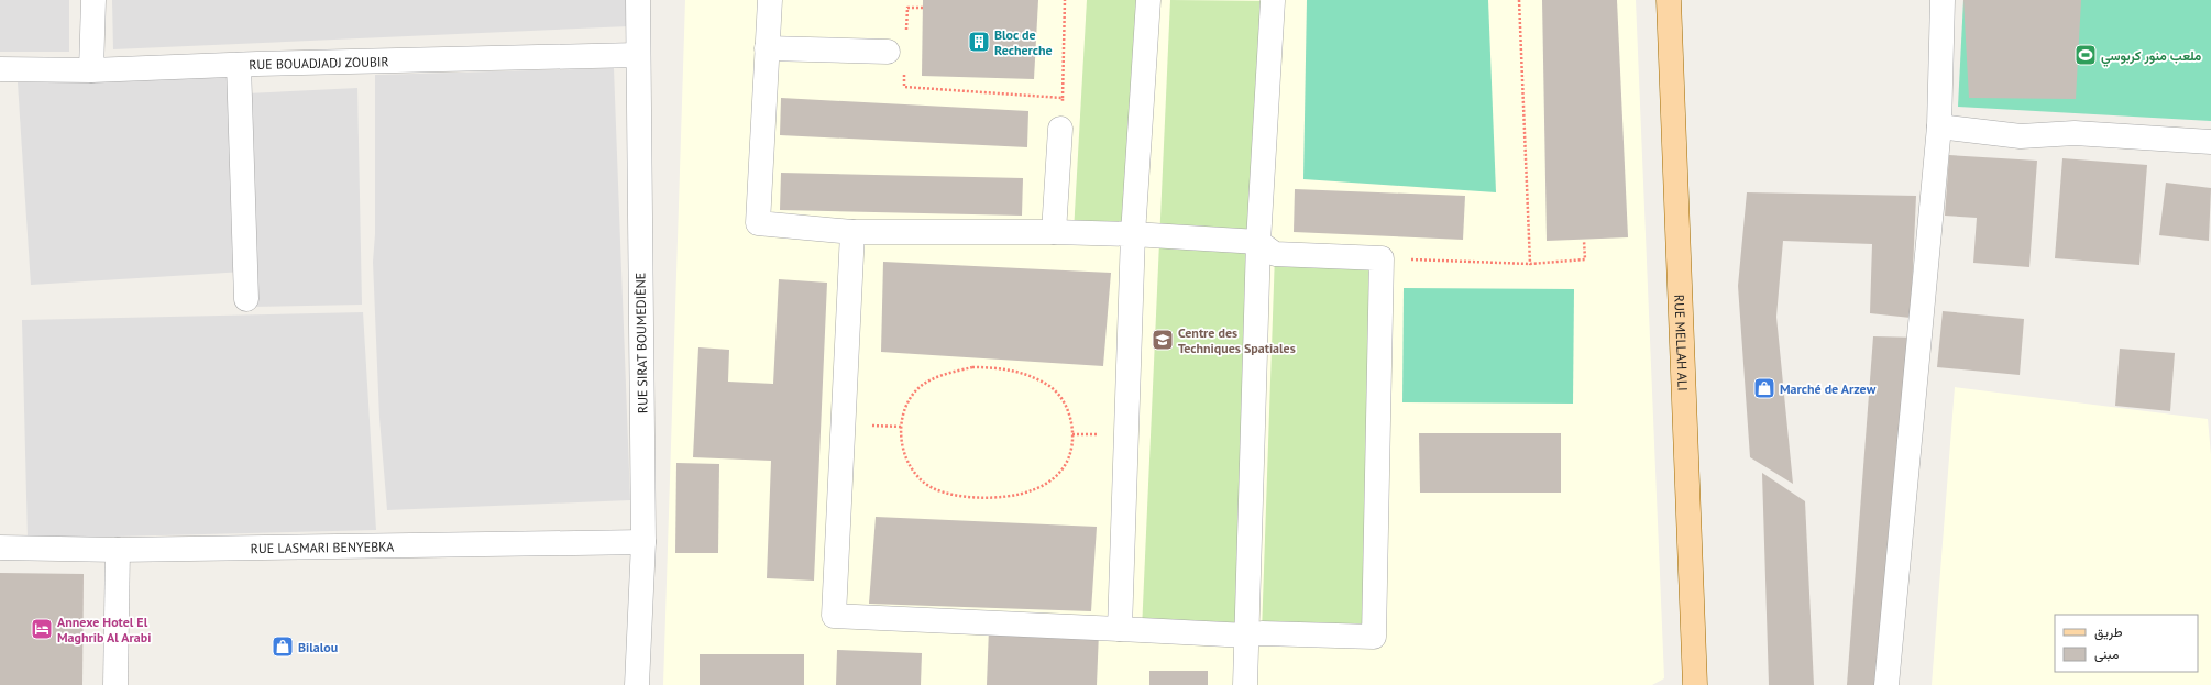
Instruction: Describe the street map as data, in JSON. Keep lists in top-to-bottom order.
{
  "streets": {
    "main road": ["RUE MELLAH ALI"],
    "street": ["RUE BOUADJADJ ZOUBIR", "RUE SIRAT BOUMEDIÈNE", "RUE LASMARI BENYEBKA"]
  },
  "crossings": [
    ["RUE BOUADJADJ ZOUBIR", "RUE SIRAT BOUMEDIÈNE"],
    ["RUE SIRAT BOUMEDIÈNE", "RUE LASMARI BENYEBKA"]
  ],
  "places": {
    "building": ["Bloc de Recherche"],
    "sports": ["ملعب منور كربوسي"],
    "school or university": ["Centre des Techniques Spatiales"],
    "shop": ["Marché de Arzew", "Bilalou"],
    "hotel": ["Annexe Hotel El Maghrib Al Arabi"]
  },
  "legend": ["طريق", "مبنى"]
}
